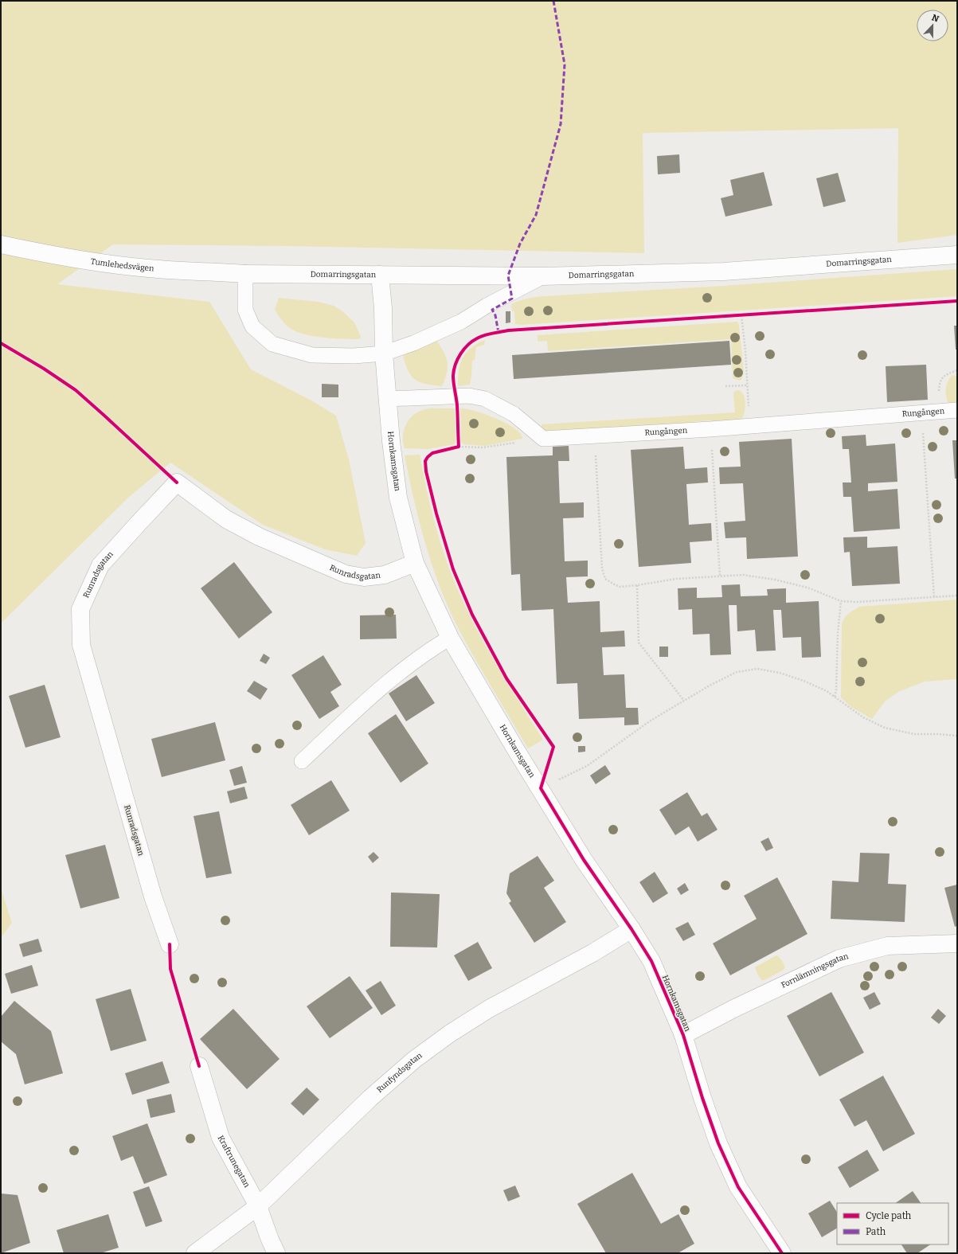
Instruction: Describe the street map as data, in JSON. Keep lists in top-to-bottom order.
{
  "streets": {
    "street": [
      "Domarringsgatan",
      "Tumlehedsvägen",
      "Hornkamsgatan",
      "Runradsgatan",
      "Fornlämningsgatan",
      "Runfyndsgatan",
      "Kraftrunegatan"
    ],
    "lane": ["Rungången"]
  },
  "crossings": [
    ["Domarringsgatan", "Tumlehedsvägen"],
    ["Domarringsgatan", "Hornkamsgatan"],
    ["Hornkamsgatan", "Runradsgatan"],
    ["Hornkamsgatan", "Fornlämningsgatan"],
    ["Hornkamsgatan", "Runfyndsgatan"],
    ["Runfyndsgatan", "Kraftrunegatan"]
  ],
  "legend": ["Cycle path", "Path"],
  "north": "top"
}
